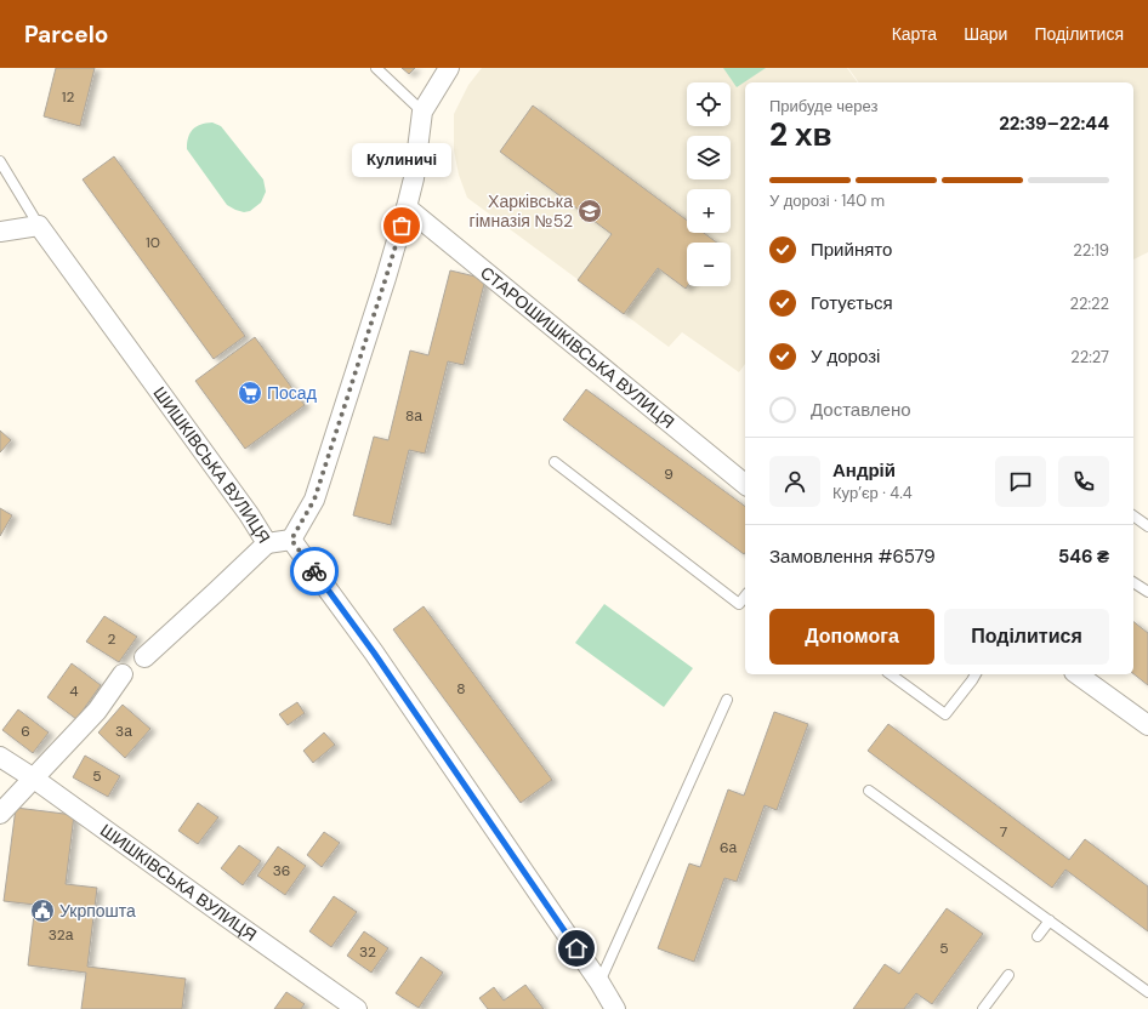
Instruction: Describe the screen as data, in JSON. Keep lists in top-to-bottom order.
{
  "streets": {
    "street": ["СТАРОШИШКІВСЬКА ВУЛИЦЯ", "ШИШКІВСЬКА ВУЛИЦЯ"]
  },
  "places": {
    "school or university": ["Харківська гімназія №52"],
    "other": ["Кулиничі"],
    "supermarket": ["Посад"],
    "public building": ["Укрпошта"]
  },
  "house_numbers": [
    "12",
    "10",
    "8а",
    "9",
    "2",
    "8",
    "4",
    "6",
    "3а",
    "5",
    "7",
    "6а",
    "36",
    "32а",
    "5",
    "32"
  ],
  "page": {
    "header": "Parcelo",
    "nav": ["Карта", "Шари", "Поділитися"],
    "map_buttons": ["+", "−"],
    "heading": ["2 хв", "Прибуде через", "22:39–22:44"],
    "panel": [
      "Андрій",
      "Кур’єр · 4.4",
      "Замовлення #6579",
      "546 ₴"
    ],
    "bubble": "Кулиничі",
    "bar": "У дорозі · 140 m",
    "list": [
      ["Прийнято", "22:19"],
      ["Готується", "22:22"],
      ["У дорозі", "22:27"],
      "Доставлено"
    ],
    "buttons": ["Допомога", "Поділитися"]
  }
}
